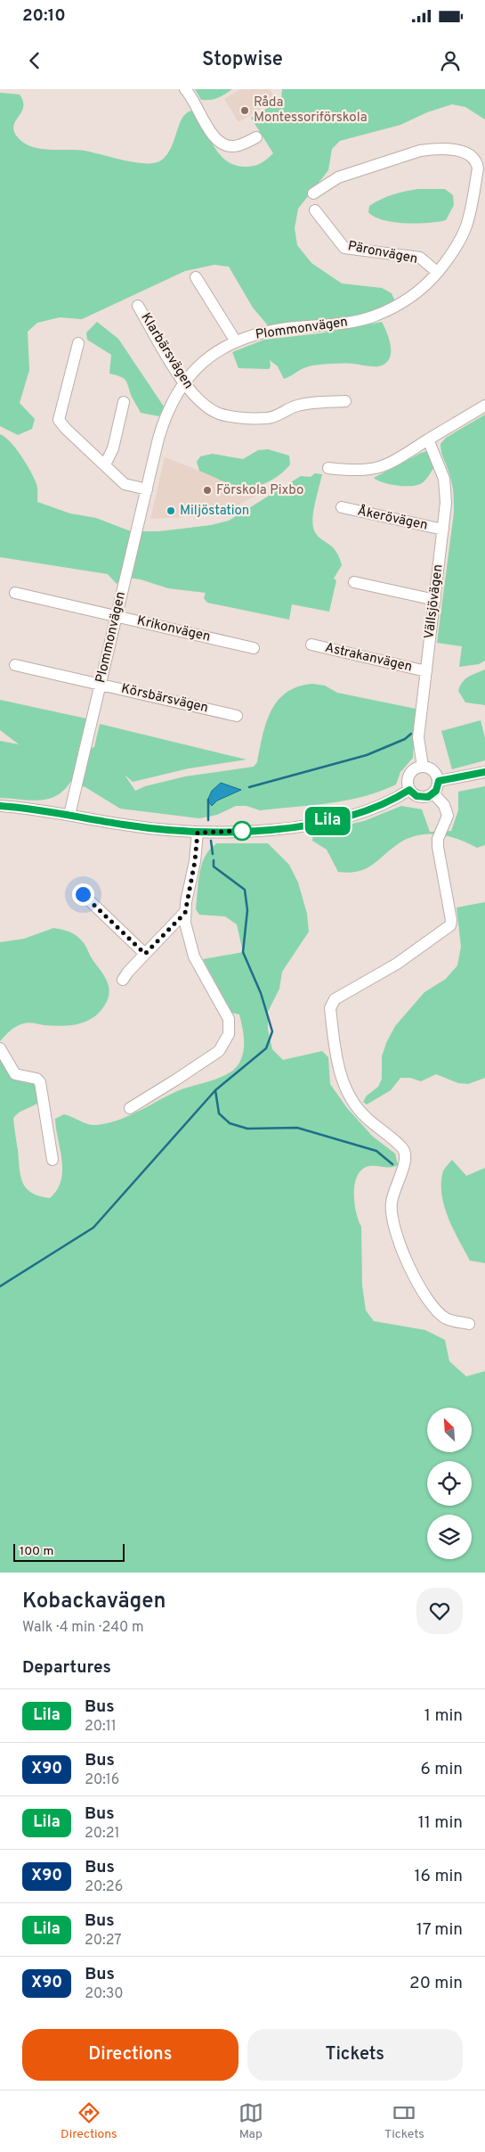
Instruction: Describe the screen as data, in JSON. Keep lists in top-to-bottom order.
{
  "streets": {
    "street": [
      "Päronvägen",
      "Plommonvägen",
      "Klarbärsvägen",
      "Åkerövägen",
      "Vällsjövägen",
      "Krikonvägen",
      "Astrakanvägen",
      "Körsbärsvägen"
    ]
  },
  "crossings": [
    ["Päronvägen", "Plommonvägen"],
    ["Plommonvägen", "Klarbärsvägen"],
    ["Plommonvägen", "Krikonvägen"],
    ["Plommonvägen", "Körsbärsvägen"],
    ["Åkerövägen", "Vällsjövägen"],
    ["Vällsjövägen", "Astrakanvägen"]
  ],
  "places": ["Råda Montessoriförskola", "Förskola Pixbo", "Miljöstation"],
  "lines": ["bus line Lila"],
  "scale_bar": "100 m",
  "north": "top left",
  "page": {
    "status": "20:10",
    "header": "Stopwise",
    "on_map": "Lila",
    "scale": "100 m",
    "heading": [
      ["Kobackavägen", "Walk · 4 min · 240 m"],
      "Departures"
    ],
    "list": [
      {
        "mark": "Lila",
        "name": "Bus",
        "note": "20:11",
        "value": "1 min"
      },
      {
        "mark": "X90",
        "name": "Bus",
        "note": "20:16",
        "value": "6 min"
      },
      {
        "mark": "Lila",
        "name": "Bus",
        "note": "20:21",
        "value": "11 min"
      },
      {
        "mark": "X90",
        "name": "Bus",
        "note": "20:26",
        "value": "16 min"
      },
      {
        "mark": "Lila",
        "name": "Bus",
        "note": "20:27",
        "value": "17 min"
      },
      {
        "mark": "X90",
        "name": "Bus",
        "note": "20:30",
        "value": "20 min"
      }
    ],
    "buttons": ["Directions", "Tickets"],
    "tabs": ["Directions", "Map", "Tickets"]
  }
}
